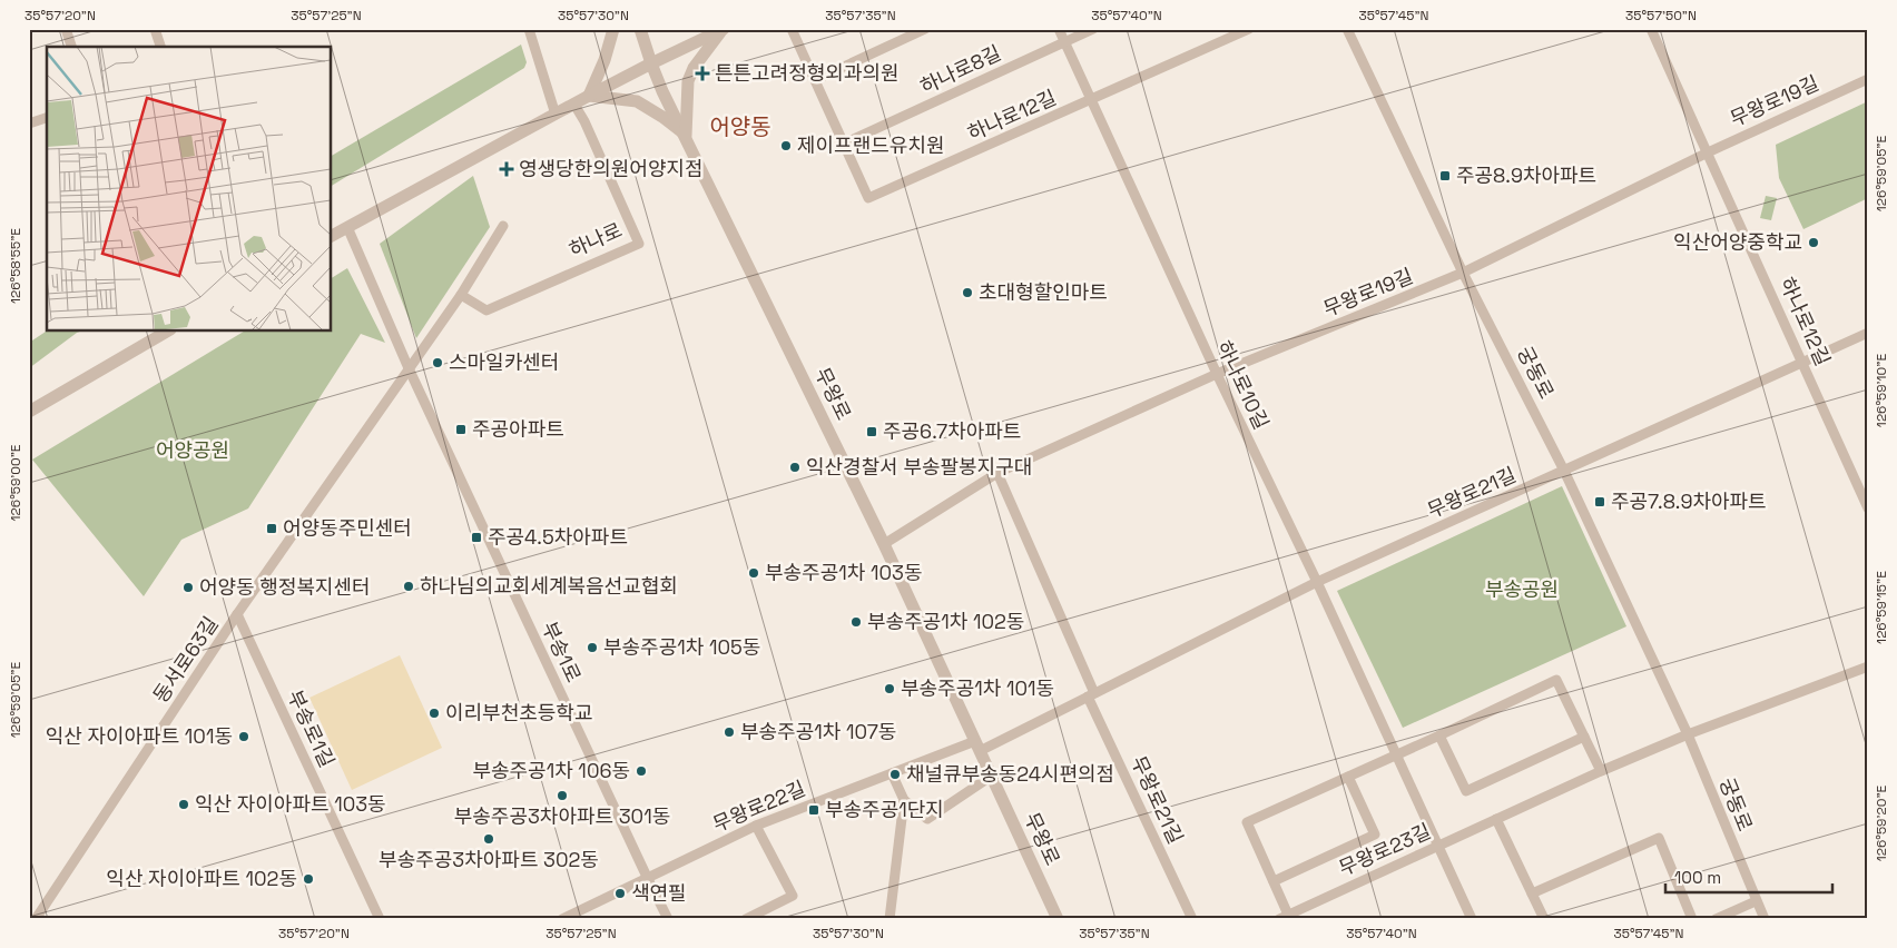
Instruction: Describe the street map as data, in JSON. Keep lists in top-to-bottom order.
{
  "streets": {
    "street": [
      "하나로8길",
      "무왕로19길",
      "하나로12길",
      "하나로",
      "궁동로",
      "하나로10길",
      "무왕로",
      "무왕로21길",
      "부송1로",
      "동서로63길",
      "부송로1길",
      "무왕로22길",
      "무왕로23길"
    ]
  },
  "crossings": [
    ["하나로8길", "하나로12길"],
    ["하나로8길", "하나로10길"],
    ["무왕로19길", "하나로12길"],
    ["무왕로19길", "궁동로"],
    ["무왕로19길", "하나로10길"],
    ["무왕로19길", "무왕로"],
    ["무왕로19길", "무왕로21길"],
    ["하나로12길", "하나로10길"],
    ["하나로12길", "무왕로21길"],
    ["궁동로", "무왕로21길"],
    ["궁동로", "무왕로23길"],
    ["하나로10길", "무왕로21길"],
    ["하나로10길", "무왕로23길"],
    ["무왕로", "무왕로21길"],
    ["무왕로", "무왕로22길"],
    ["무왕로21길", "무왕로22길"],
    ["부송1로", "동서로63길"],
    ["부송1로", "무왕로22길"],
    ["동서로63길", "부송로1길"]
  ],
  "districts": ["어양동"],
  "parks": ["어양공원", "부송공원"],
  "places": {
    "health": ["튼튼고려정형외과의원", "영생당한의원어양지점"],
    "other": [
      "제이프랜드유치원",
      "익산어양중학교",
      "초대형할인마트",
      "스마일카센터",
      "익산경찰서 부송팔봉지구대",
      "부송주공1차 103동",
      "하나님의교회세계복음선교협회",
      "어양동 행정복지센터",
      "부송주공1차 102동",
      "부송주공1차 105동",
      "부송주공1차 101동",
      "이리부천초등학교",
      "부송주공1차 107동",
      "익산 자이아파트 101동",
      "부송주공1차 106동",
      "채널큐부송동24시편의점",
      "부송주공3차아파트 301동",
      "익산 자이아파트 103동",
      "부송주공3차아파트 302동",
      "익산 자이아파트 102동",
      "색연필"
    ],
    "transit": [
      "주공8.9차아파트",
      "주공아파트",
      "주공6.7차아파트",
      "주공7.8.9차아파트",
      "어양동주민센터",
      "주공4.5차아파트",
      "부송주공1단지"
    ]
  },
  "scale_bar": "100 m",
  "coordinates": [
    "35°57'20\"N",
    "35°57'25\"N",
    "35°57'30\"N",
    "35°57'35\"N",
    "35°57'40\"N",
    "35°57'45\"N",
    "35°57'50\"N",
    "126°59'05\"E",
    "126°58'55\"E",
    "126°59'10\"E",
    "126°59'00\"E",
    "126°59'15\"E",
    "126°59'20\"E"
  ]
}
